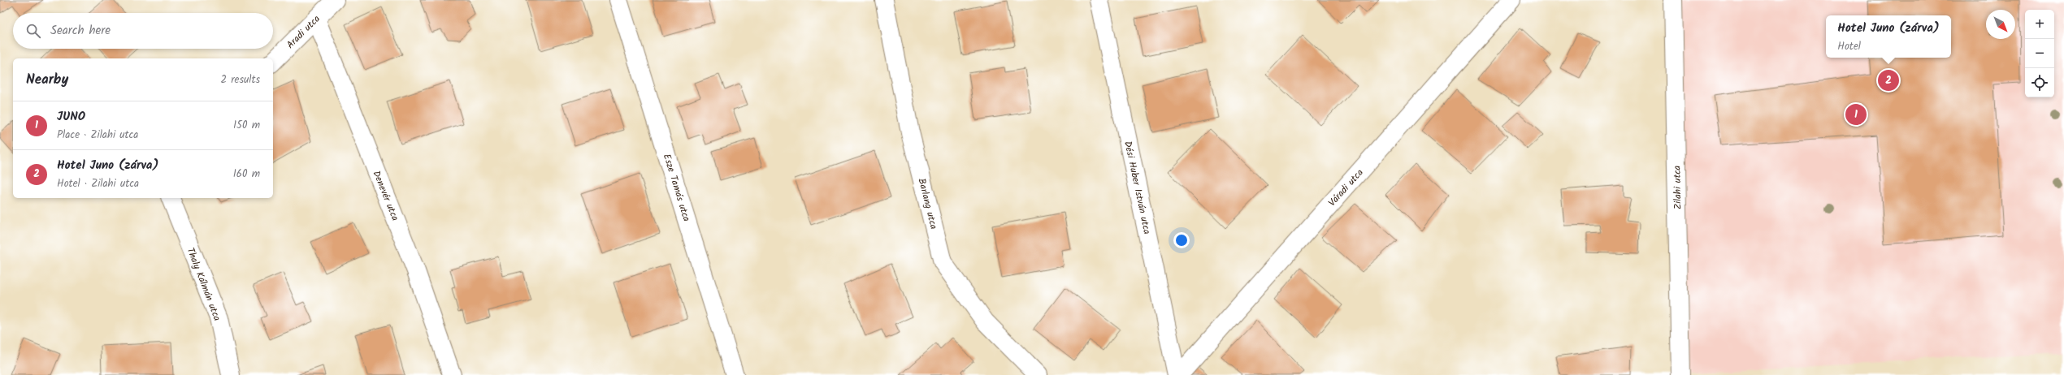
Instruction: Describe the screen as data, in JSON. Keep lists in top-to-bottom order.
{
  "streets": {
    "street": [
      "Aradi utca",
      "Esze Tamás utca",
      "Dési Huber István utca",
      "Váradi utca",
      "Zilahi utca",
      "Denevér utca",
      "Barlang utca",
      "Thaly Kálmán utca"
    ]
  },
  "crossings": [
    ["Aradi utca", "Denevér utca"]
  ],
  "north": "bottom right",
  "page": {
    "map_buttons": ["+", "−"],
    "search": "Search here",
    "popup": ["Hotel Juno (zárva)", "Hotel"],
    "heading": ["Nearby", "2 results"],
    "pins": ["2", "1"],
    "list": [
      {
        "mark": "1",
        "name": "JUNO",
        "note": "Place · Zilahi utca",
        "value": "150 m"
      },
      {
        "mark": "2",
        "name": "Hotel Juno (zárva)",
        "note": "Hotel · Zilahi utca",
        "value": "160 m"
      }
    ]
  }
}
